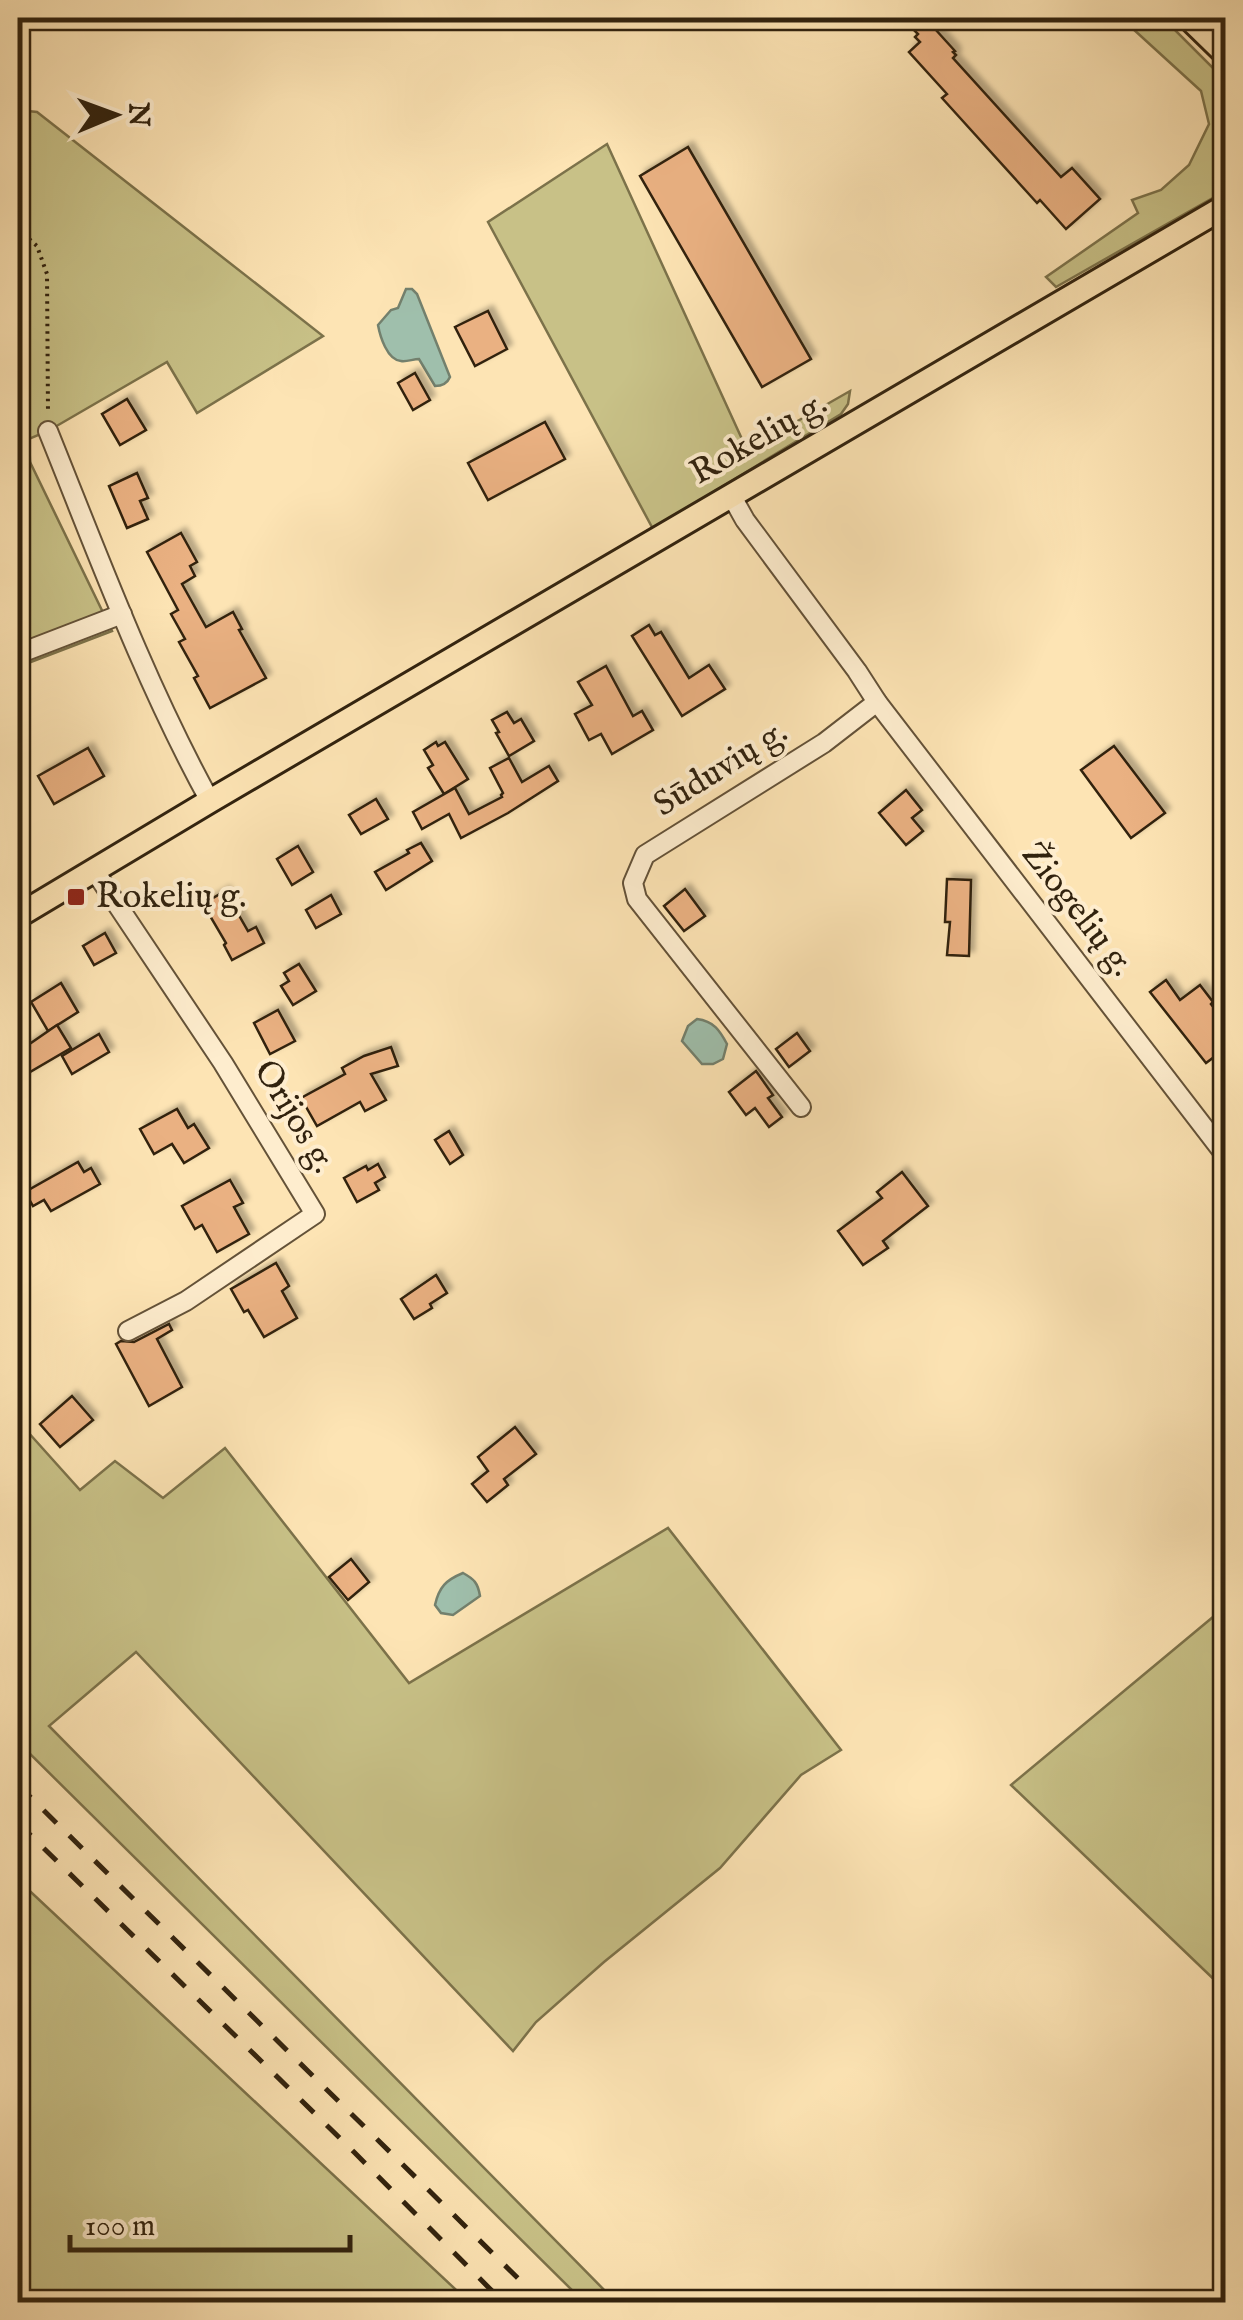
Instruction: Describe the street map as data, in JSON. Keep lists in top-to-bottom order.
{
  "streets": {
    "main road": ["Rokelių g."],
    "street": ["Sūduvių g.", "Žiogelių g.", "Orijos g."]
  },
  "crossings": [
    ["Rokelių g.", "Orijos g."],
    ["Sūduvių g.", "Žiogelių g."]
  ],
  "places": {
    "transit": ["Rokelių g."]
  },
  "scale_bar": "100 m",
  "north": "right"
}
